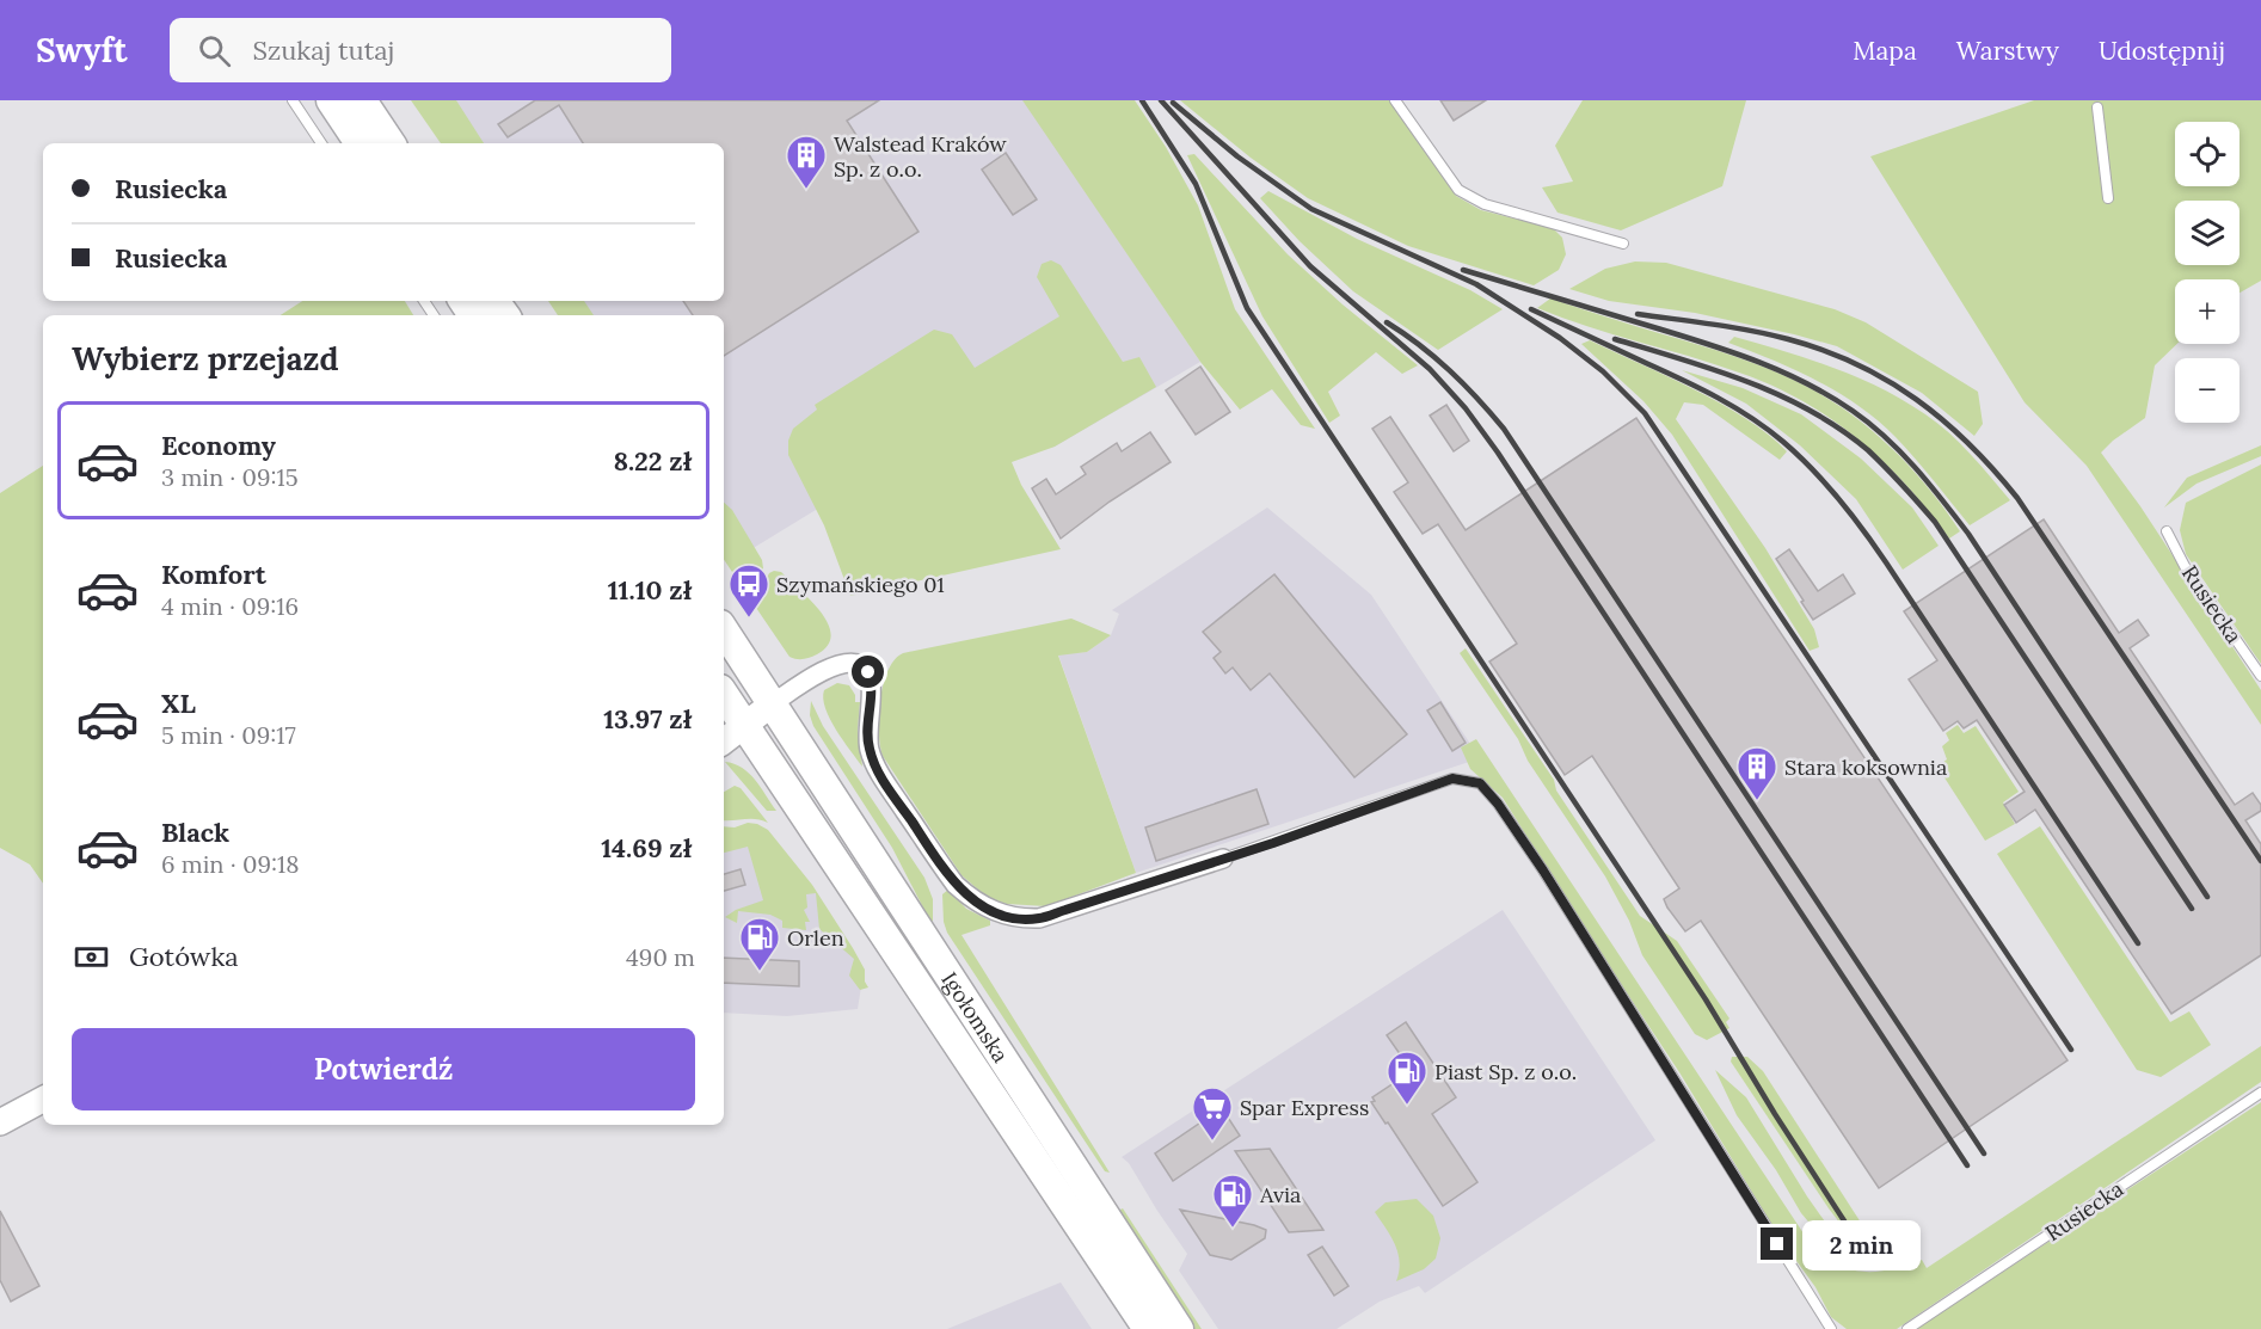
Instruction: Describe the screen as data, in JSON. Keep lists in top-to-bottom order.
{
  "streets": {
    "main road": ["Igołomska"],
    "lane": ["Rusiecka"]
  },
  "places": {
    "building": ["Walstead Kraków Sp. z o.o.", "Stara koksownia"],
    "bus stop": ["Szymańskiego 01"],
    "fuel station": ["Orlen", "Piast Sp. z o.o.", "Avia"],
    "supermarket": ["Spar Express"]
  },
  "page": {
    "header": "Swyft",
    "search": "Szukaj tutaj",
    "nav": ["Mapa", "Warstwy", "Udostępnij"],
    "map_buttons": ["+", "−"],
    "banner": ["Rusiecka", "Rusiecka"],
    "heading": "Wybierz przejazd",
    "list": [
      {
        "name": "Economy",
        "note": "3 min · 09:15",
        "value": "8.22 zł"
      },
      {
        "name": "Komfort",
        "note": "4 min · 09:16",
        "value": "11.10 zł"
      },
      {
        "name": "XL",
        "note": "5 min · 09:17",
        "value": "13.97 zł"
      },
      {
        "name": "Black",
        "note": "6 min · 09:18",
        "value": "14.69 zł"
      }
    ],
    "pay": ["Gotówka", "490 m"],
    "buttons": "Potwierdź",
    "bubble": "2 min"
  }
}
